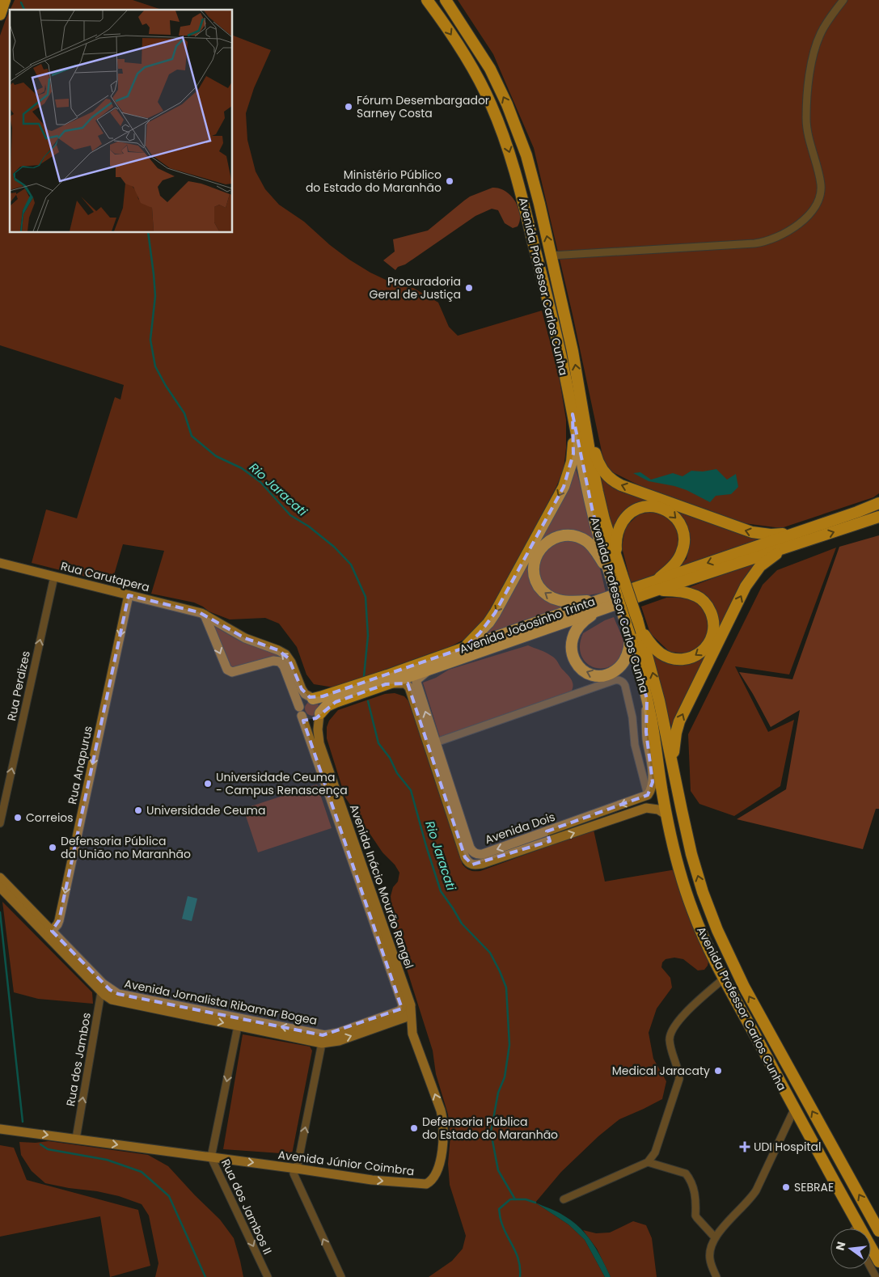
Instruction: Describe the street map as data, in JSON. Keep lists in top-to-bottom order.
{
  "streets": {
    "main road": [
      "Avenida Professor Carlos Cunha",
      "Rua Carutapera",
      "Avenida Joãosinho Trinta",
      "Rua Anapurus",
      "Avenida Dois",
      "Avenida Inácio Mourão Rangel",
      "Avenida Jornalista Ribamar Bogea",
      "Avenida Júnior Coimbra"
    ],
    "street": ["Rua Perdizes", "Rua dos Jambos", "Rua dos Jambos II"]
  },
  "crossings": [
    ["Avenida Professor Carlos Cunha", "Avenida Dois"],
    ["Rua Carutapera", "Rua Perdizes"],
    ["Rua Carutapera", "Rua Anapurus"],
    ["Rua Carutapera", "Avenida Inácio Mourão Rangel"],
    ["Avenida Joãosinho Trinta", "Avenida Dois"],
    ["Avenida Joãosinho Trinta", "Avenida Inácio Mourão Rangel"],
    ["Rua Anapurus", "Avenida Jornalista Ribamar Bogea"],
    ["Avenida Inácio Mourão Rangel", "Avenida Jornalista Ribamar Bogea"],
    ["Avenida Inácio Mourão Rangel", "Avenida Júnior Coimbra"],
    ["Avenida Jornalista Ribamar Bogea", "Rua dos Jambos"],
    ["Avenida Jornalista Ribamar Bogea", "Avenida Júnior Coimbra"],
    ["Avenida Jornalista Ribamar Bogea", "Rua dos Jambos II"],
    ["Rua dos Jambos", "Avenida Júnior Coimbra"],
    ["Avenida Júnior Coimbra", "Rua dos Jambos II"]
  ],
  "one_way": [
    "Rua Perdizes",
    "Rua Anapurus",
    "Rua dos Jambos",
    "Rua dos Jambos II"
  ],
  "water": ["Rio Jaracati"],
  "places": {
    "other": [
      "Fórum Desembargador Sarney Costa",
      "Ministério Público do Estado do Maranhão",
      "Procuradoria Geral de Justiça",
      "Universidade Ceuma - Campus Renascença",
      "Universidade Ceuma",
      "Correios",
      "Defensoria Pública da União no Maranhão",
      "Medical Jaracaty",
      "Defensoria Pública do Estado do Maranhão",
      "SEBRAE"
    ],
    "health": ["UDI Hospital"]
  },
  "north": "left"
}
